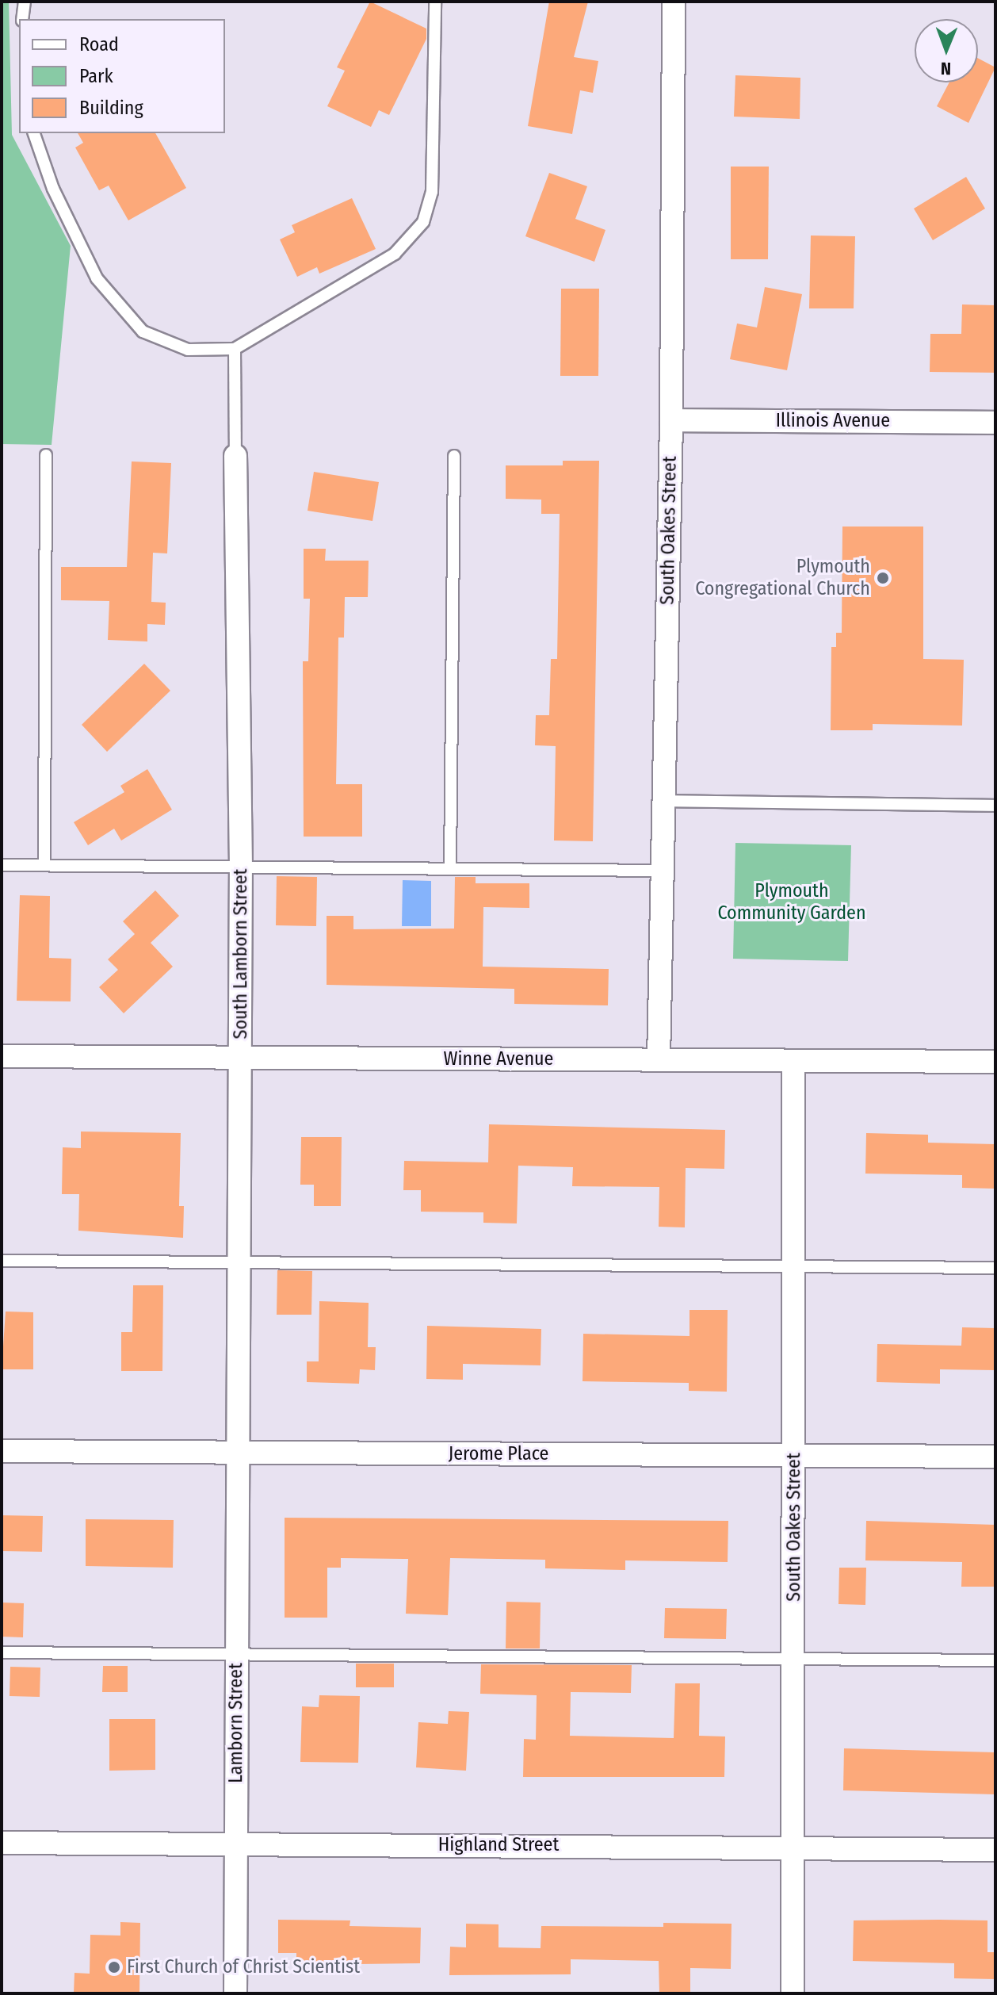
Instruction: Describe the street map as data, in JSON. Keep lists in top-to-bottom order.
{
  "streets": {
    "street": [
      "Illinois Avenue",
      "South Oakes Street",
      "South Lamborn Street",
      "Winne Avenue",
      "Jerome Place",
      "Lamborn Street",
      "Highland Street"
    ]
  },
  "crossings": [
    ["Illinois Avenue", "South Oakes Street"],
    ["South Oakes Street", "Winne Avenue"],
    ["South Oakes Street", "Jerome Place"],
    ["South Oakes Street", "Highland Street"],
    ["South Lamborn Street", "Winne Avenue"],
    ["South Lamborn Street", "Jerome Place"],
    ["South Lamborn Street", "Lamborn Street"],
    ["Jerome Place", "Lamborn Street"],
    ["Lamborn Street", "Highland Street"]
  ],
  "parks": ["Plymouth Community Garden"],
  "places": ["Plymouth Congregational Church", "First Church of Christ Scientist"],
  "legend": ["Road", "Park", "Building"],
  "north": "bottom"
}
